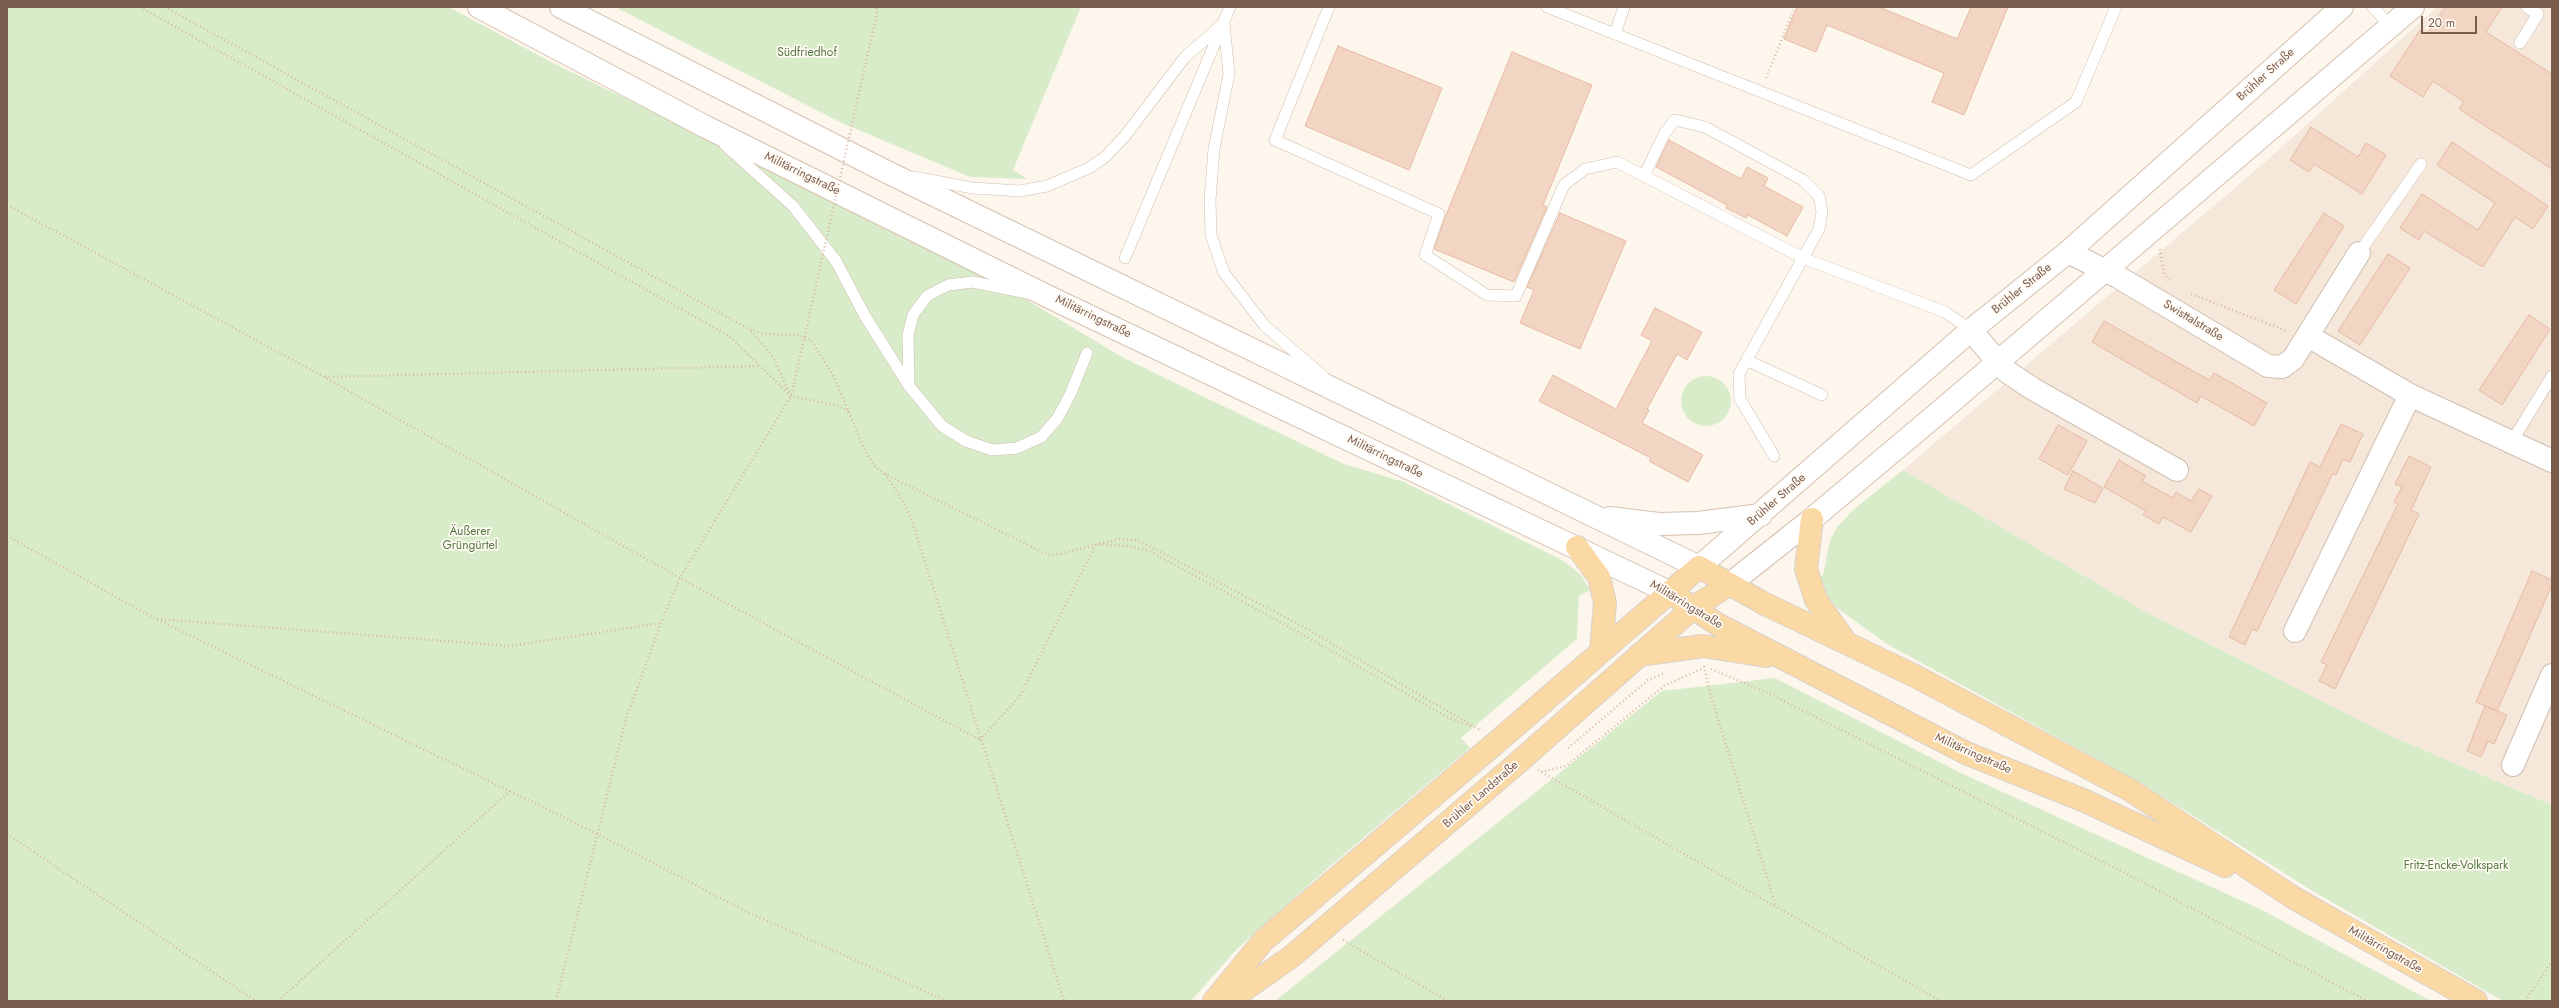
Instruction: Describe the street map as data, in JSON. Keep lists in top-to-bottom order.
{
  "streets": {
    "main road": [
      "Brühler Straße",
      "Militärringstraße",
      "Swisttalstraße",
      "Brühler Landstraße"
    ]
  },
  "crossings": [
    ["Brühler Straße", "Militärringstraße"],
    ["Brühler Straße", "Swisttalstraße"],
    ["Militärringstraße", "Brühler Landstraße"]
  ],
  "parks": ["Südfriedhof", "Äußerer Grüngürtel", "Fritz-Encke-Volkspark"],
  "scale_bar": "20 m"
}
